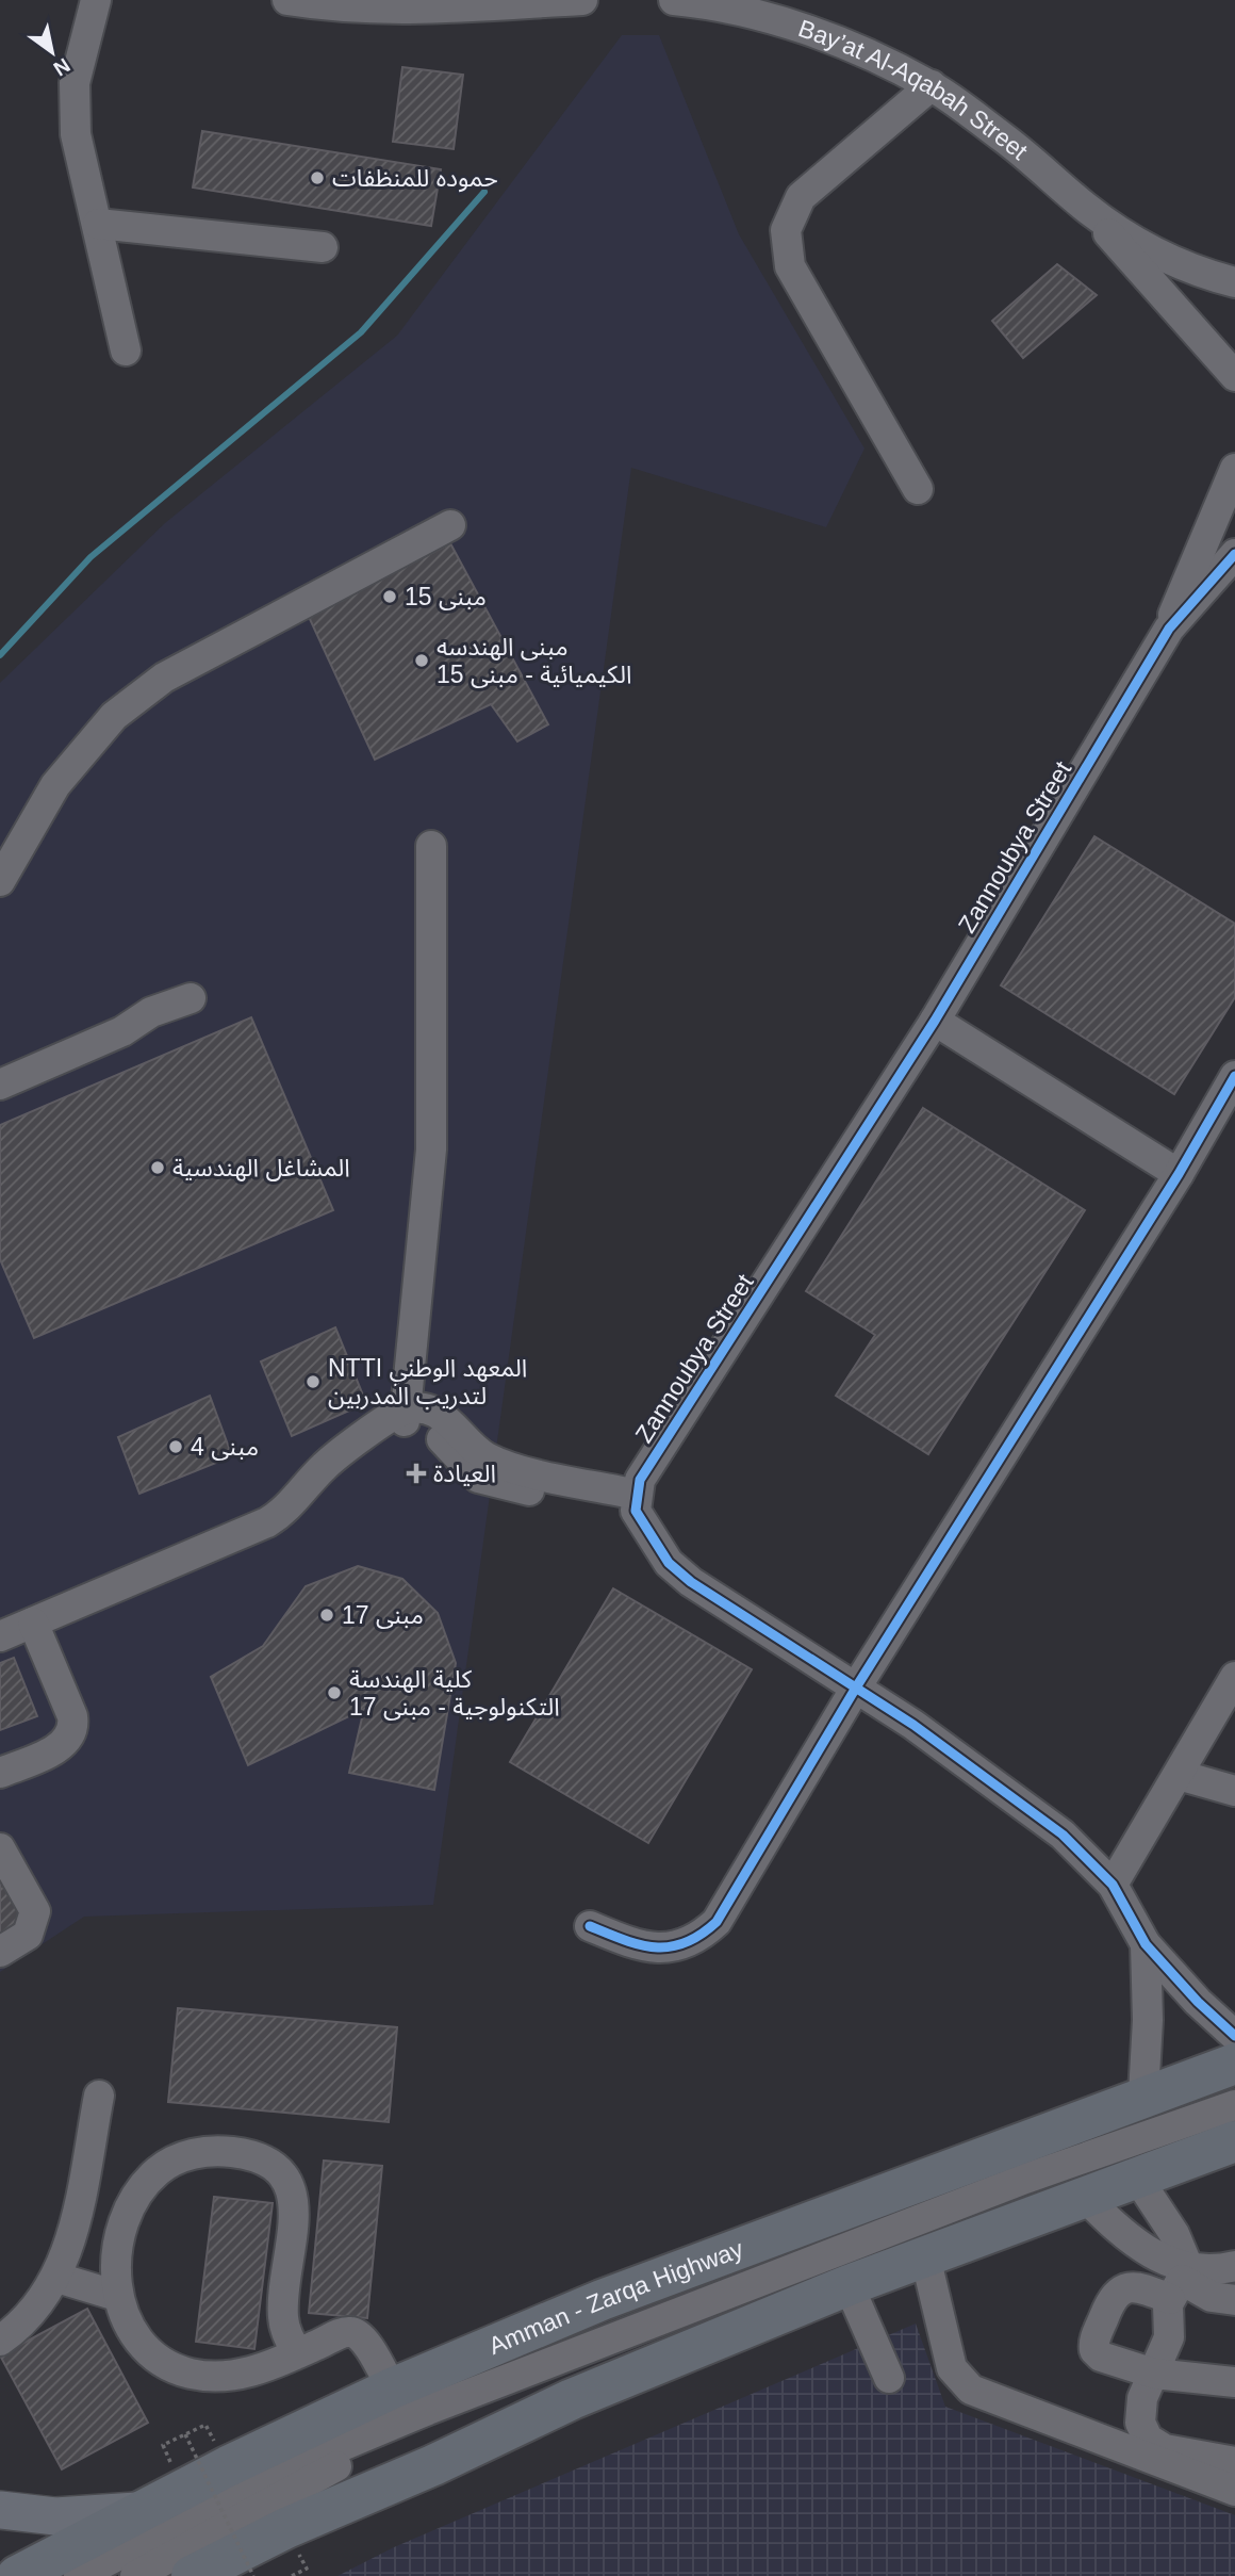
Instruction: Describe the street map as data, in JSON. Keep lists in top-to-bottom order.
{
  "streets": {
    "highway": ["Amman - Zarqa Highway"],
    "street": ["Bay’at Al-Aqabah Street", "Zannoubya Street"]
  },
  "places": {
    "other": [
      "حموده للمنظفات",
      "مبنى 15",
      "مبنى الهندسه الكيميائية - مبنى 15",
      "المشاغل الهندسية",
      "NTTI المعهد الوطني لتدريب المدربين",
      "مبنى 4",
      "مبنى 17",
      "كلية الهندسة التكنولوجية - مبنى 17"
    ],
    "health": ["العيادة"]
  },
  "north": "bottom right"
}
